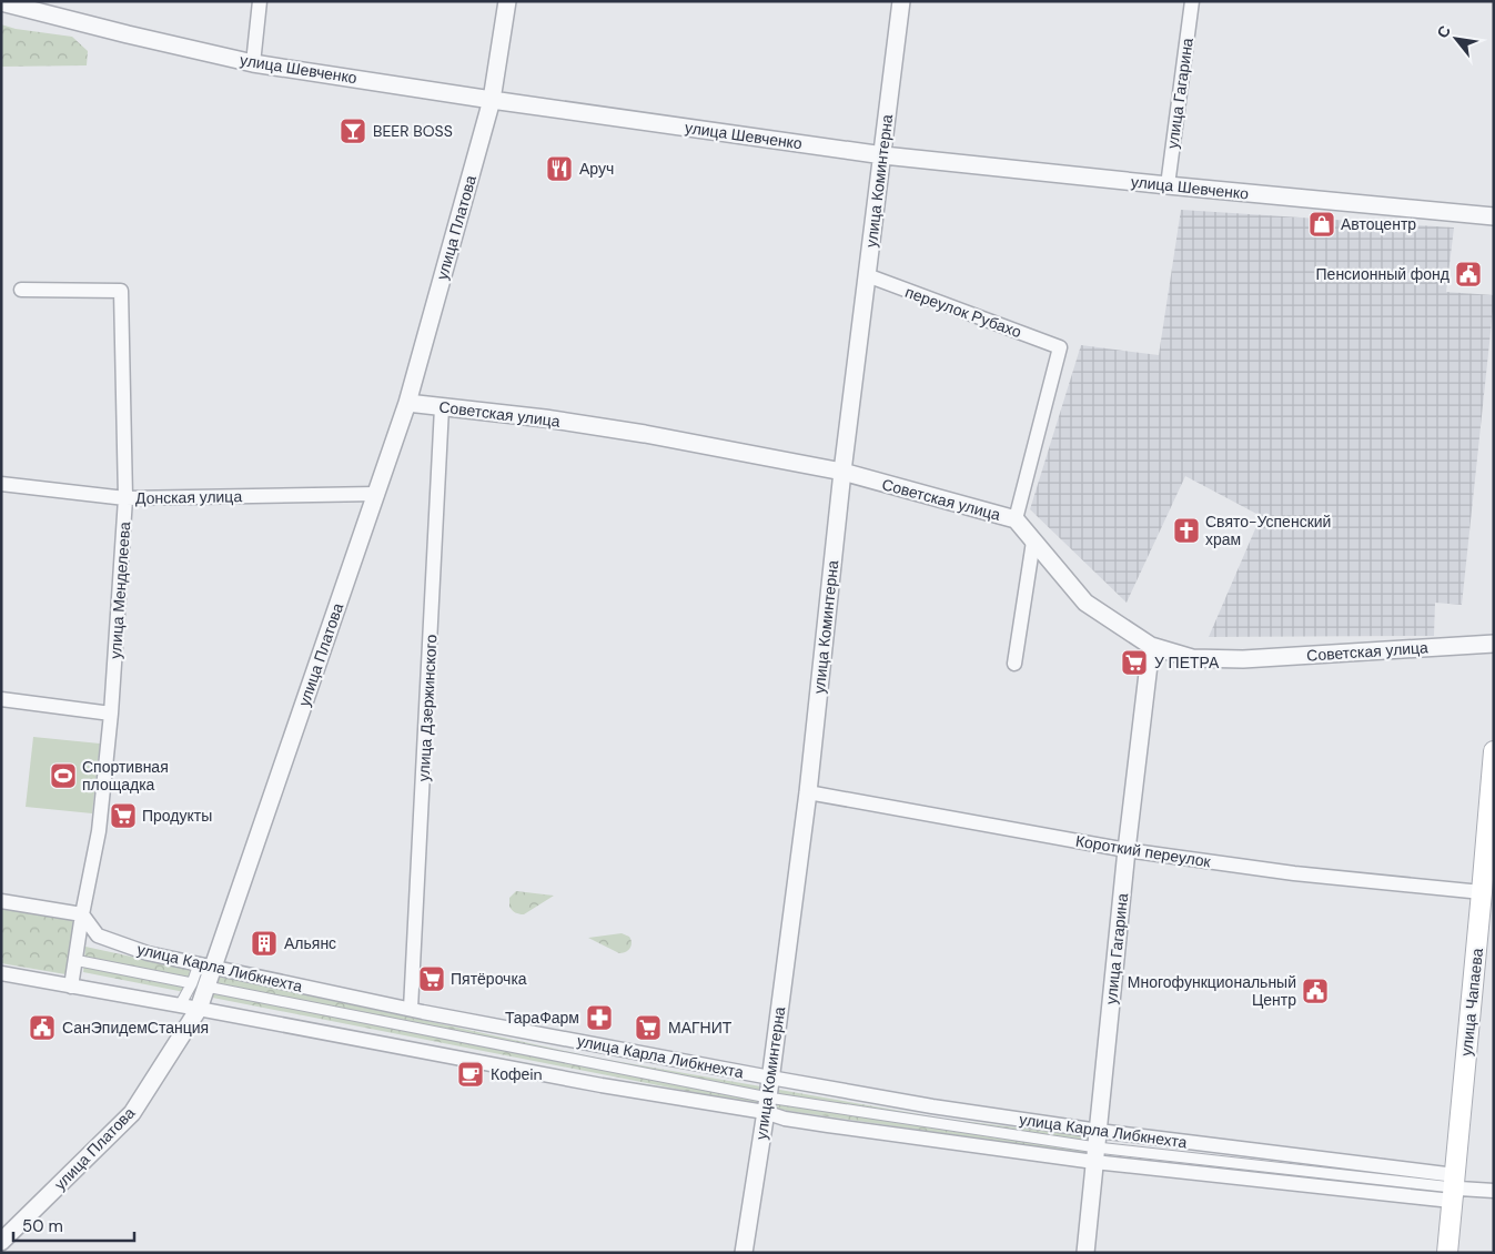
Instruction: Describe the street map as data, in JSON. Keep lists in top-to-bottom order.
{
  "streets": {
    "main road": ["улица Чапаева"],
    "street": [
      "улица Шевченко",
      "улица Гагарина",
      "улица Коминтерна",
      "улица Платова",
      "переулок Рубахо",
      "Советская улица",
      "Донская улица",
      "улица Менделеева",
      "улица Дзержинского",
      "Короткий переулок",
      "улица Карла Либкнехта"
    ]
  },
  "crossings": [
    ["улица Шевченко", "улица Гагарина"],
    ["улица Шевченко", "улица Коминтерна"],
    ["улица Шевченко", "улица Платова"],
    ["улица Гагарина", "Советская улица"],
    ["улица Гагарина", "Короткий переулок"],
    ["улица Гагарина", "улица Карла Либкнехта"],
    ["улица Коминтерна", "переулок Рубахо"],
    ["улица Коминтерна", "Советская улица"],
    ["улица Коминтерна", "Короткий переулок"],
    ["улица Коминтерна", "улица Карла Либкнехта"],
    ["улица Платова", "Советская улица"],
    ["улица Платова", "Донская улица"],
    ["улица Платова", "улица Карла Либкнехта"],
    ["переулок Рубахо", "Советская улица"],
    ["Советская улица", "улица Дзержинского"],
    ["Донская улица", "улица Менделеева"],
    ["улица Менделеева", "улица Карла Либкнехта"],
    ["улица Дзержинского", "улица Карла Либкнехта"],
    ["Короткий переулок", "улица Чапаева"],
    ["улица Карла Либкнехта", "улица Чапаева"]
  ],
  "places": {
    "bar": ["BEER BOSS"],
    "restaurant": ["Аруч"],
    "shop": ["Автоцентр"],
    "public building": ["Пенсионный фонд", "Многофункциональный Центр", "СанЭпидемСтанция"],
    "church": ["Свято-Успенский храм"],
    "supermarket": [
      "У ПЕТРА",
      "Продукты",
      "Пятёрочка",
      "МАГНИТ"
    ],
    "sports": ["Спортивная площадка"],
    "building": ["Альянс"],
    "pharmacy": ["ТараФарм"],
    "cafe": ["Кофеin"]
  },
  "scale_bar": "50 m",
  "north": "top left"
}
